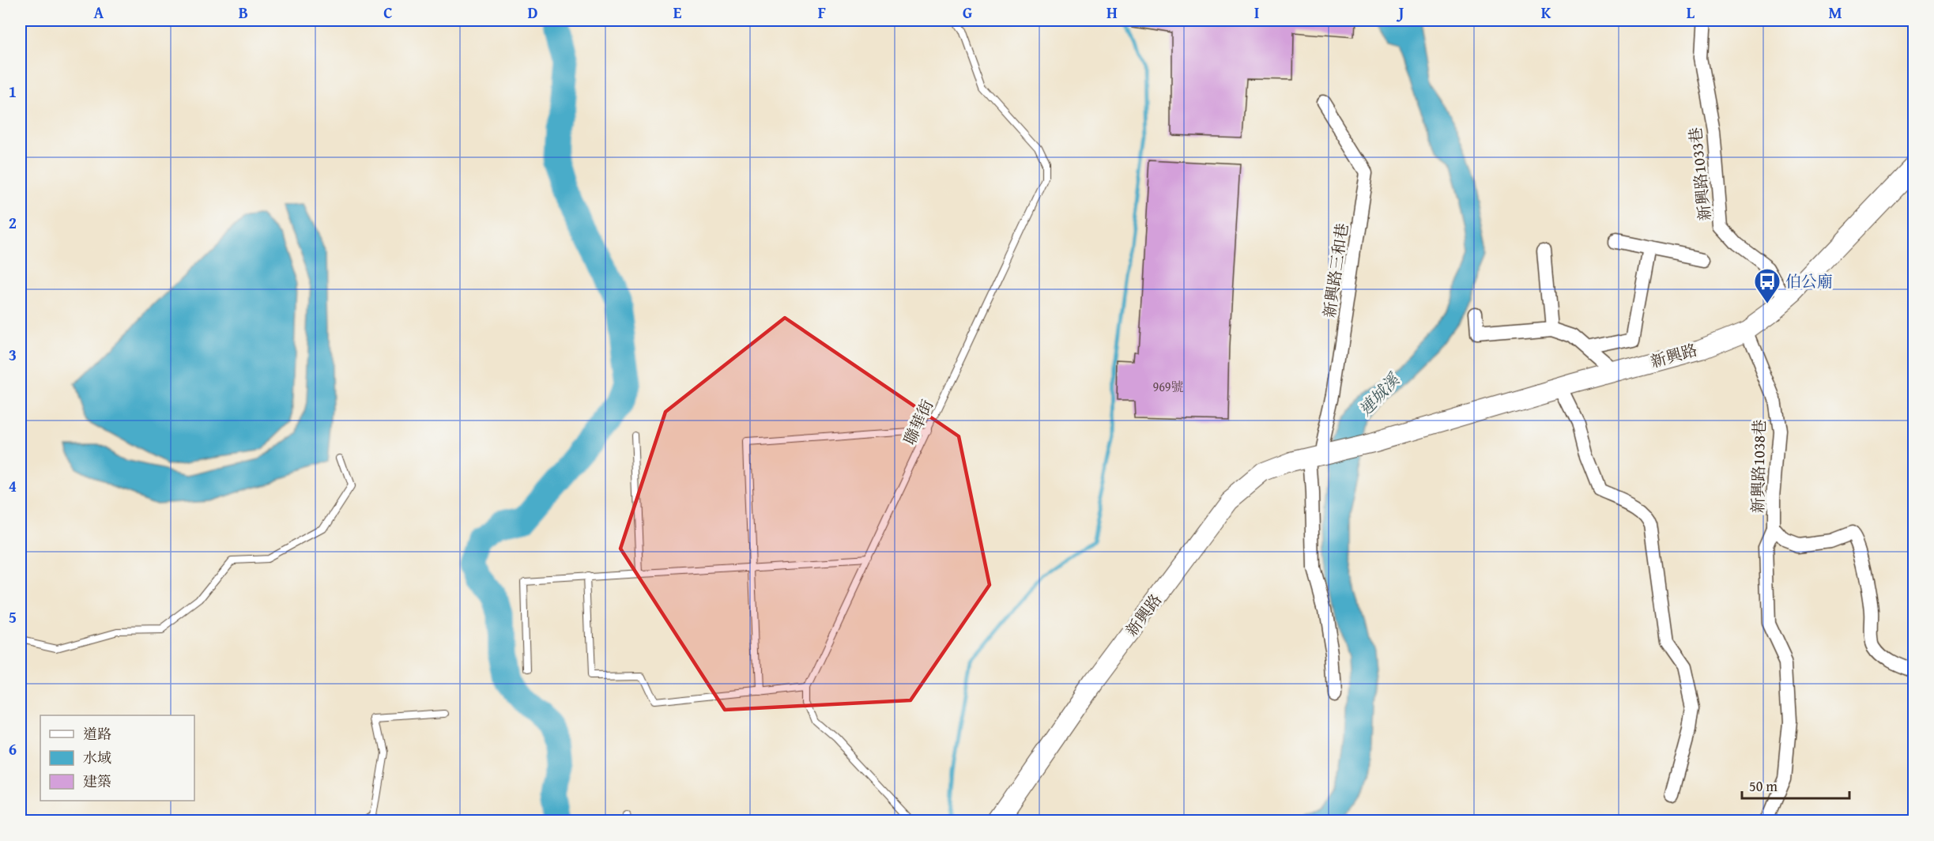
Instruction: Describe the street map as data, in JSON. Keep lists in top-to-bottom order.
{
  "streets": {
    "street": [
      "新興路1033巷",
      "新興路三和巷",
      "新興路",
      "新興路1038巷"
    ],
    "lane": ["聯華街"]
  },
  "crossings": [
    ["新興路1033巷", "新興路"],
    ["新興路三和巷", "新興路"],
    ["新興路", "新興路1038巷"]
  ],
  "water": ["連城溪"],
  "places": {
    "bus stop": ["伯公廟"]
  },
  "house_numbers": ["969號"],
  "legend": ["道路", "水域", "建築"],
  "scale_bar": "50 m",
  "grid": {
    "columns": [
      "A",
      "B",
      "C",
      "D",
      "E",
      "F",
      "G",
      "H",
      "I",
      "J",
      "K",
      "L",
      "M"
    ],
    "rows": [
      "1",
      "2",
      "3",
      "4",
      "5",
      "6"
    ]
  }
}
